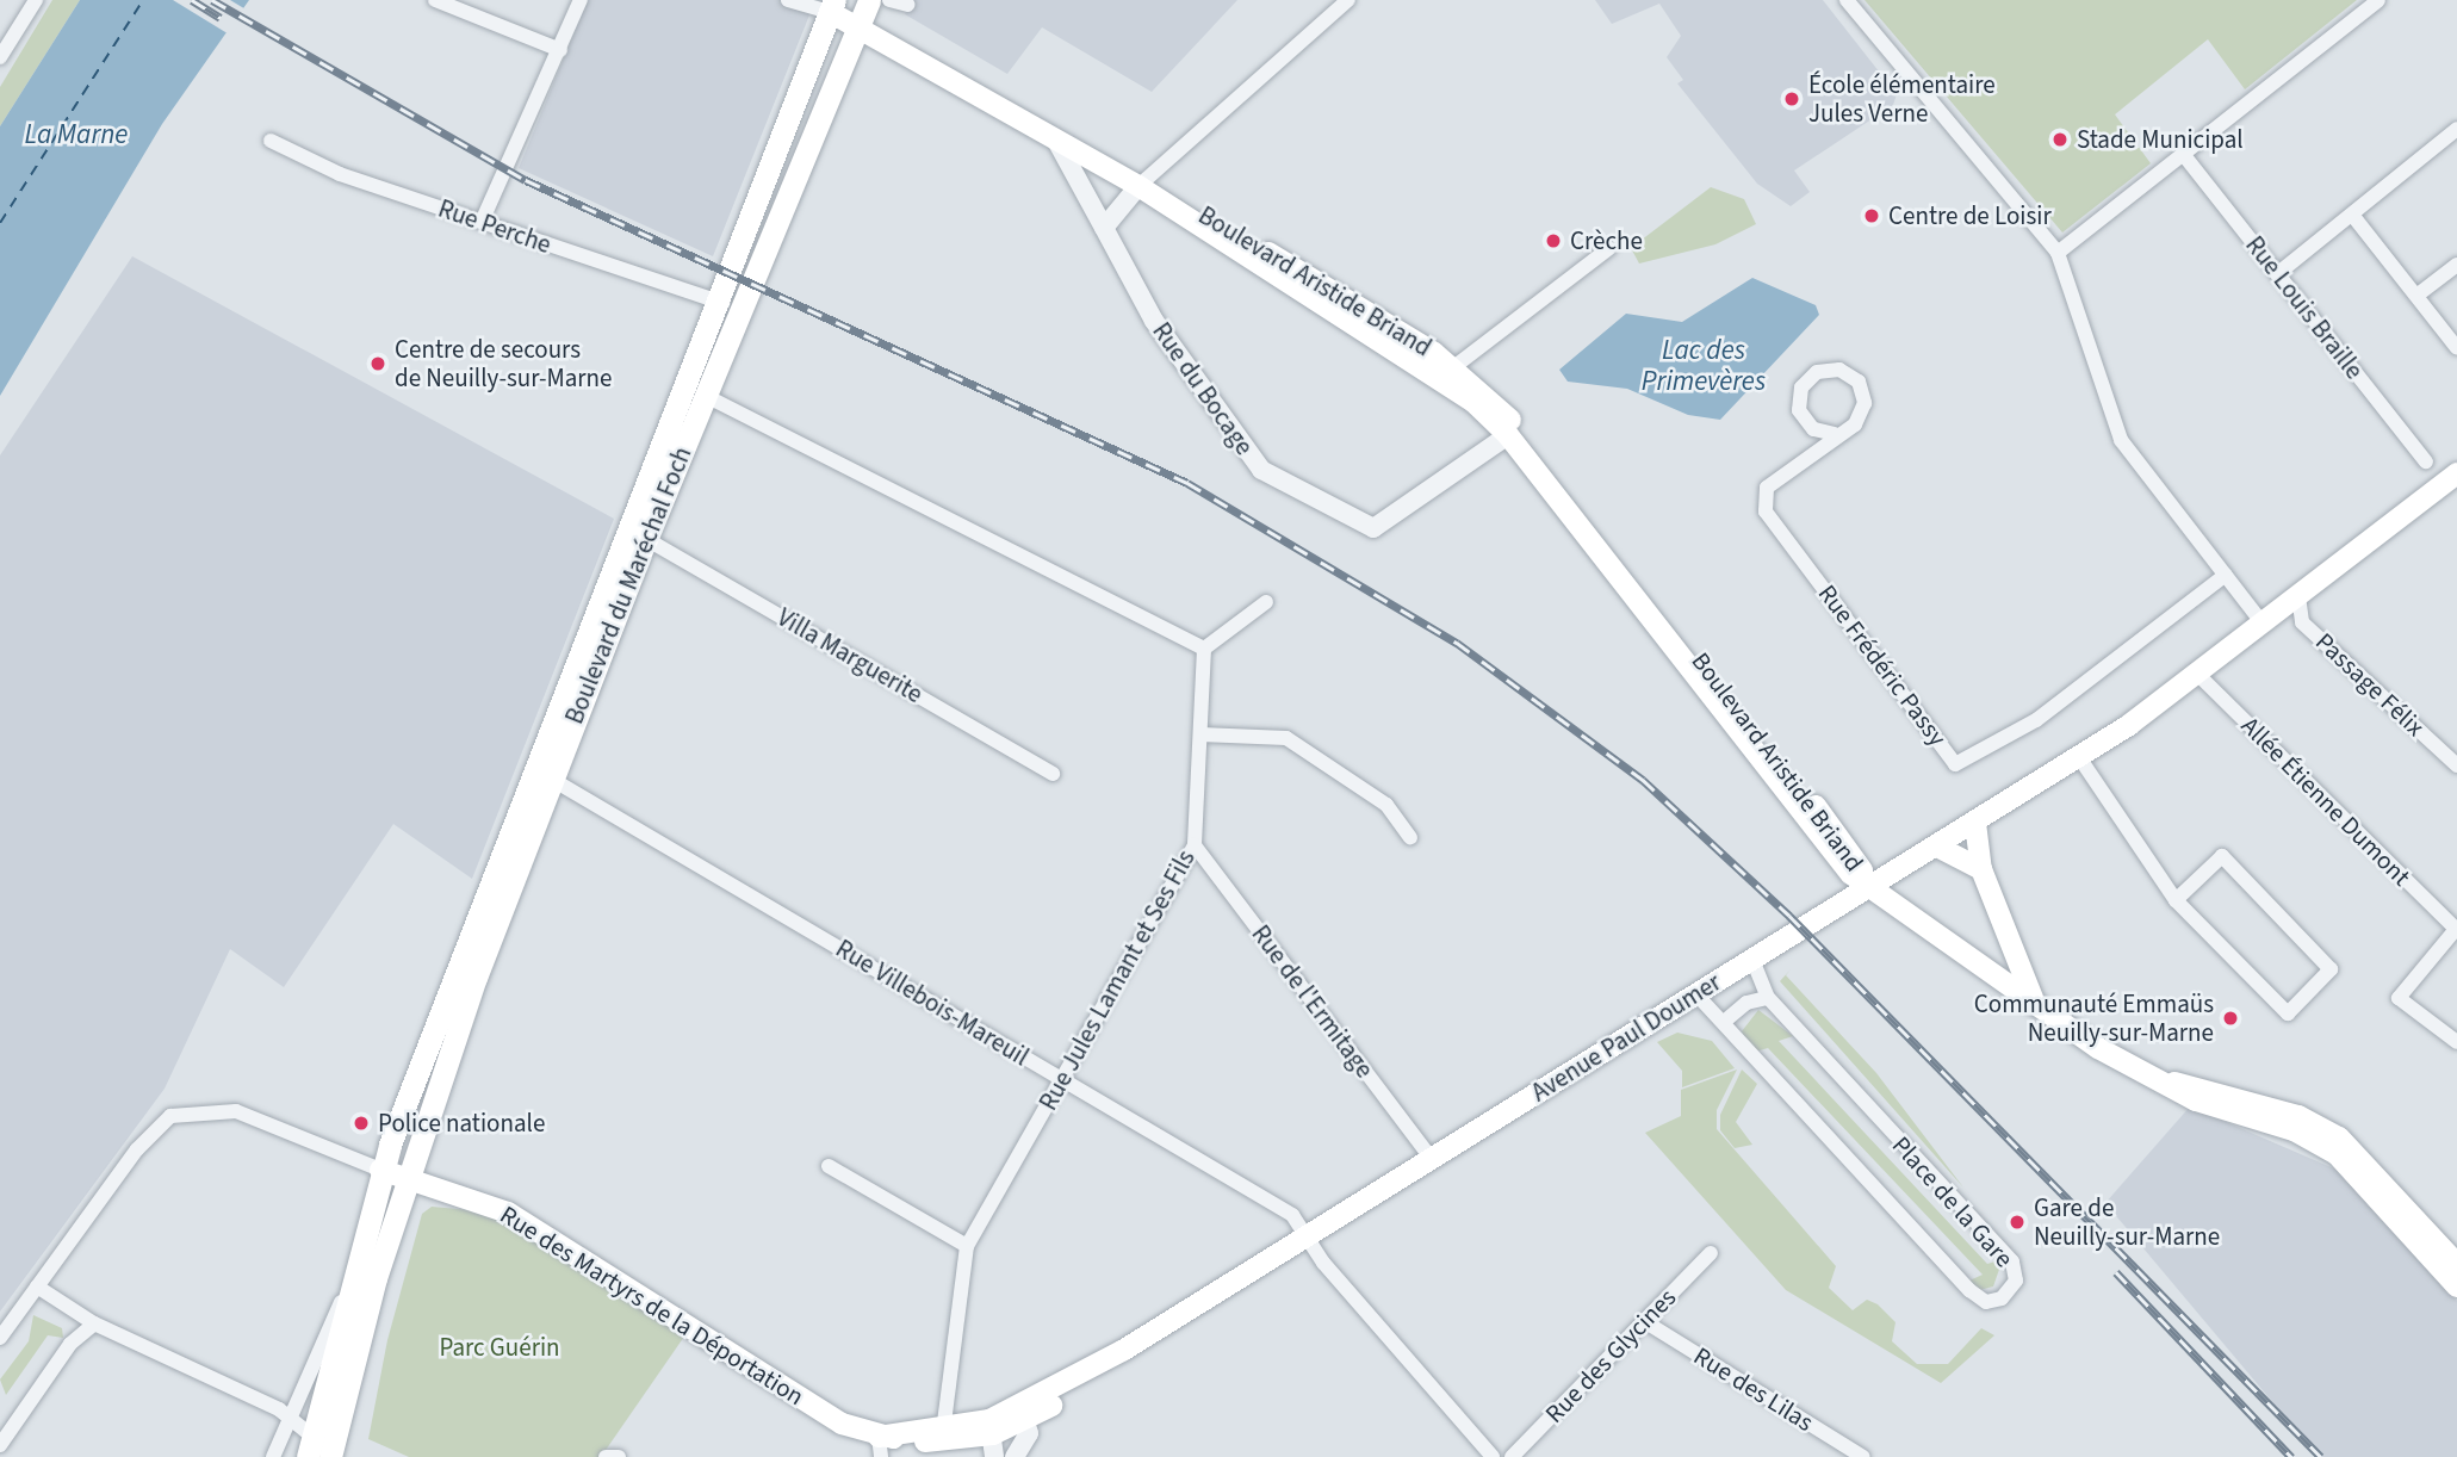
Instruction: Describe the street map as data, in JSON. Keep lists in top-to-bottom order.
{
  "streets": {
    "main road": [
      "Boulevard Aristide Briand",
      "Boulevard du Maréchal Foch",
      "Avenue Paul Doumer",
      "Rue des Martyrs de la Déportation"
    ],
    "street": [
      "Rue Perche",
      "Rue Louis Braille",
      "Rue du Bocage",
      "Villa Marguerite",
      "Rue Frédéric Passy",
      "Passage Félix",
      "Allée Étienne Dumont",
      "Rue Jules Lamant et Ses Fils",
      "Rue de l'Ermitage",
      "Rue Villebois-Mareuil",
      "Place de la Gare",
      "Rue des Glycines",
      "Rue des Lilas"
    ]
  },
  "crossings": [
    ["Rue Perche", "Boulevard du Maréchal Foch"],
    ["Boulevard Aristide Briand", "Rue du Bocage"],
    ["Boulevard Aristide Briand", "Boulevard du Maréchal Foch"],
    ["Boulevard Aristide Briand", "Avenue Paul Doumer"],
    ["Boulevard du Maréchal Foch", "Villa Marguerite"],
    ["Boulevard du Maréchal Foch", "Rue Villebois-Mareuil"],
    ["Boulevard du Maréchal Foch", "Rue des Martyrs de la Déportation"],
    ["Passage Félix", "Avenue Paul Doumer"],
    ["Allée Étienne Dumont", "Avenue Paul Doumer"],
    ["Rue Jules Lamant et Ses Fils", "Rue de l'Ermitage"],
    ["Rue Jules Lamant et Ses Fils", "Rue Villebois-Mareuil"],
    ["Rue Jules Lamant et Ses Fils", "Avenue Paul Doumer"],
    ["Rue Jules Lamant et Ses Fils", "Rue des Martyrs de la Déportation"],
    ["Rue de l'Ermitage", "Avenue Paul Doumer"],
    ["Rue Villebois-Mareuil", "Avenue Paul Doumer"],
    ["Avenue Paul Doumer", "Place de la Gare"],
    ["Avenue Paul Doumer", "Rue des Martyrs de la Déportation"],
    ["Rue des Glycines", "Rue des Lilas"]
  ],
  "water": ["La Marne", "Lac des Primevères"],
  "parks": ["Parc Guérin"],
  "places": [
    "École élémentaire Jules Verne",
    "Stade Municipal",
    "Centre de Loisir",
    "Crèche",
    "Centre de secours de Neuilly-sur-Marne",
    "Communauté Emmaüs Neuilly-sur-Marne",
    "Police nationale",
    "Gare de Neuilly-sur-Marne"
  ]
}
